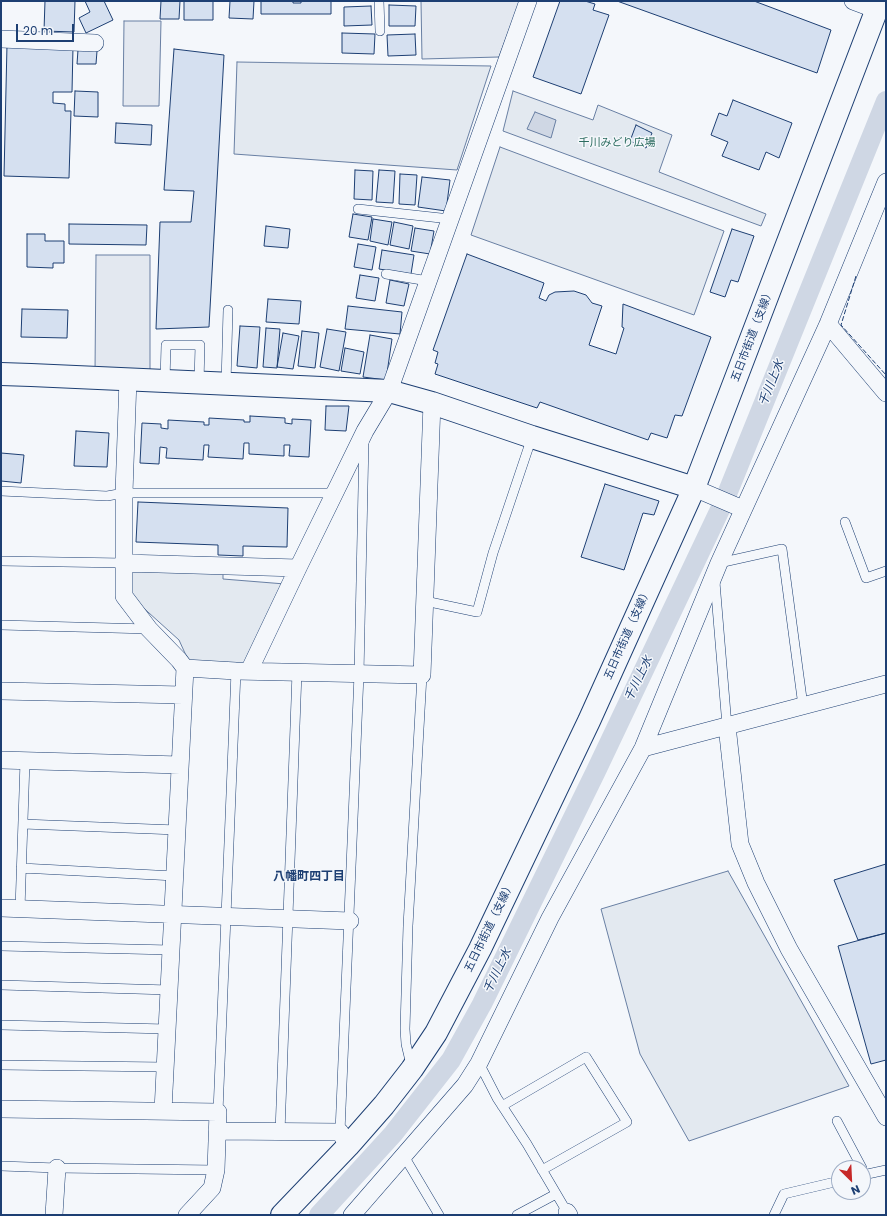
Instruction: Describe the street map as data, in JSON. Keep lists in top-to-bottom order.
{
  "streets": {
    "main road": ["五日市街道（支線）"]
  },
  "districts": ["八幡町四丁目"],
  "water": ["千川上水"],
  "parks": ["千川みどり広場"],
  "scale_bar": "20 m",
  "north": "bottom right"
}
